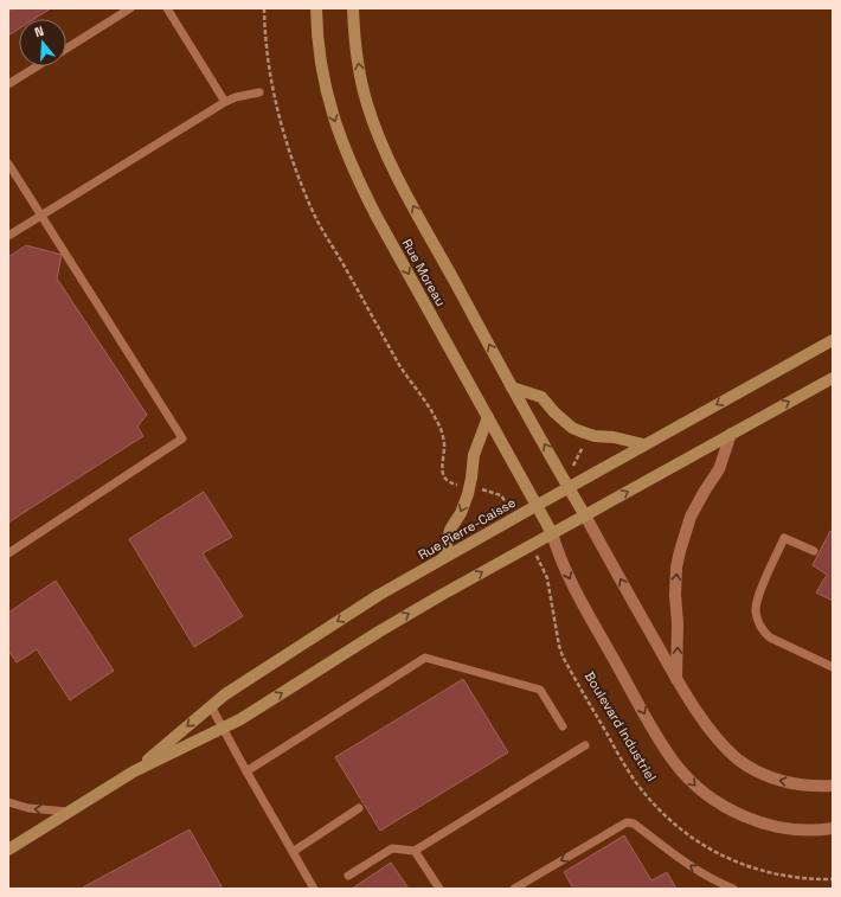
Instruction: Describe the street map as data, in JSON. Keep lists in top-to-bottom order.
{
  "streets": {
    "main road": ["Rue Moreau", "Rue Pierre-Caisse"],
    "street": ["Boulevard Industriel"]
  },
  "crossings": [
    ["Rue Moreau", "Rue Pierre-Caisse"],
    ["Rue Moreau", "Boulevard Industriel"],
    ["Rue Pierre-Caisse", "Boulevard Industriel"]
  ],
  "north": "top"
}
